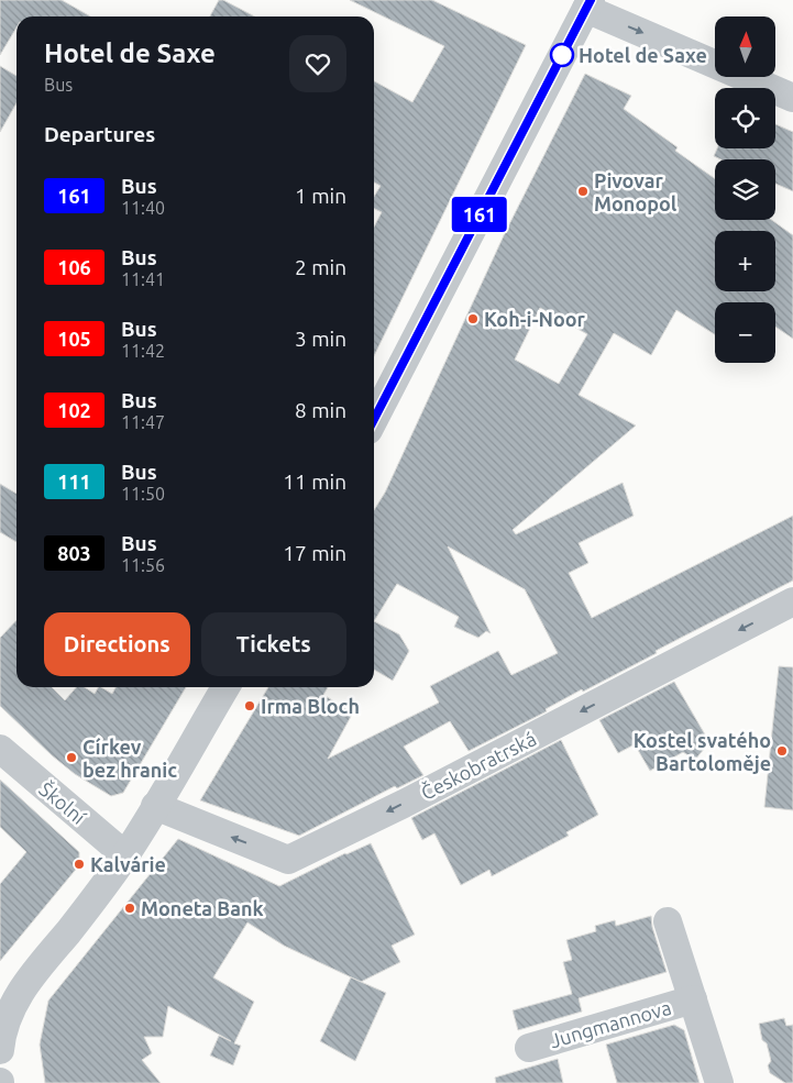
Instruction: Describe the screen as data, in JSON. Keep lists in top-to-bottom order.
{
  "streets": {
    "street": ["Českobratrská", "Školní", "Jungmannova"]
  },
  "one_way": ["Českobratrská"],
  "places": [
    "Hotel de Saxe",
    "Pivovar Monopol",
    "Koh-i-Noor",
    "Irma Bloch",
    "Kostel svatého Bartoloměje",
    "Církev bez hranic",
    "Kalvárie",
    "Moneta Bank"
  ],
  "lines": ["bus line 161"],
  "north": "top",
  "page": {
    "on_map": "161",
    "map_buttons": ["+", "−"],
    "heading": [
      ["Hotel de Saxe", "Bus"],
      "Departures"
    ],
    "list": [
      {
        "mark": "161",
        "name": "Bus",
        "note": "11:40",
        "value": "1 min"
      },
      {
        "mark": "106",
        "name": "Bus",
        "note": "11:41",
        "value": "2 min"
      },
      {
        "mark": "105",
        "name": "Bus",
        "note": "11:42",
        "value": "3 min"
      },
      {
        "mark": "102",
        "name": "Bus",
        "note": "11:47",
        "value": "8 min"
      },
      {
        "mark": "111",
        "name": "Bus",
        "note": "11:50",
        "value": "11 min"
      },
      {
        "mark": "803",
        "name": "Bus",
        "note": "11:56",
        "value": "17 min"
      }
    ],
    "buttons": ["Directions", "Tickets"]
  }
}
